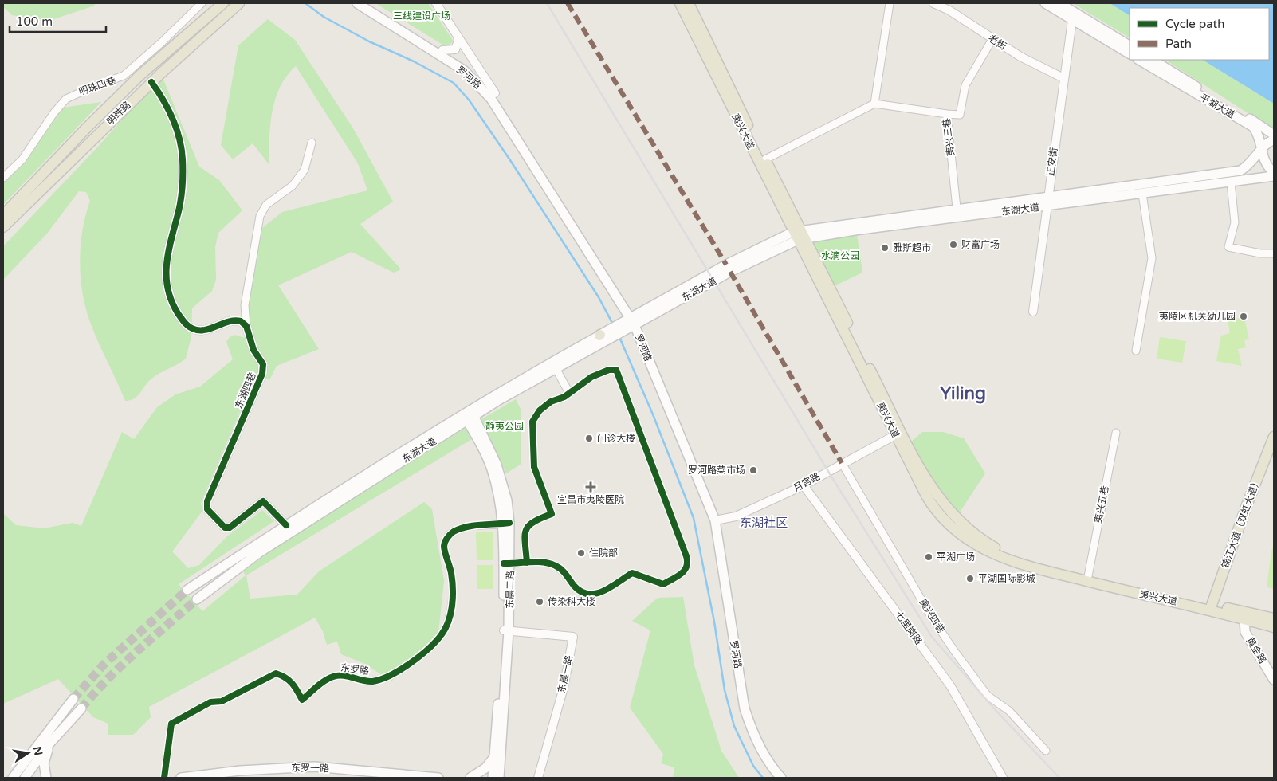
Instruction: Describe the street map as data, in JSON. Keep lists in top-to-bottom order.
{
  "streets": {
    "main road": [
      "罗河路",
      "平湖大道",
      "明珠路",
      "夷兴大道",
      "东湖大道",
      "锦江大道（双虹大道）",
      "东晨二路",
      "黄金路",
      "东罗一路"
    ],
    "street": [
      "老街",
      "明珠四巷",
      "夷兴三巷",
      "正安街",
      "东湖四巷",
      "月宫路",
      "夷兴五巷",
      "夷兴四巷",
      "七里岗路",
      "东罗路",
      "东晨一路"
    ]
  },
  "crossings": [
    ["老街", "正安街"],
    ["罗河路", "东湖大道"],
    ["罗河路", "月宫路"],
    ["平湖大道", "东湖大道"],
    ["夷兴大道", "东湖大道"],
    ["夷兴大道", "月宫路"],
    ["夷兴大道", "夷兴五巷"],
    ["夷兴大道", "锦江大道（双虹大道）"],
    ["夷兴大道", "黄金路"],
    ["夷兴三巷", "东湖大道"],
    ["正安街", "东湖大道"],
    ["东湖大道", "东湖四巷"],
    ["东湖大道", "东晨二路"],
    ["月宫路", "夷兴四巷"],
    ["月宫路", "七里岗路"],
    ["东晨二路", "东罗路"],
    ["东晨二路", "东晨一路"]
  ],
  "districts": ["Yiling", "东湖社区"],
  "parks": ["三线建设广场", "水滴公园", "静夷公园"],
  "places": {
    "other": [
      "财富广场",
      "雅斯超市",
      "夷陵区机关幼儿园",
      "门诊大楼",
      "罗河路菜市场",
      "住院部",
      "平湖广场",
      "平湖国际影城",
      "传染科大楼"
    ],
    "health": ["宜昌市夷陵医院"]
  },
  "legend": ["Cycle path", "Path"],
  "scale_bar": "100 m",
  "north": "right"
}
